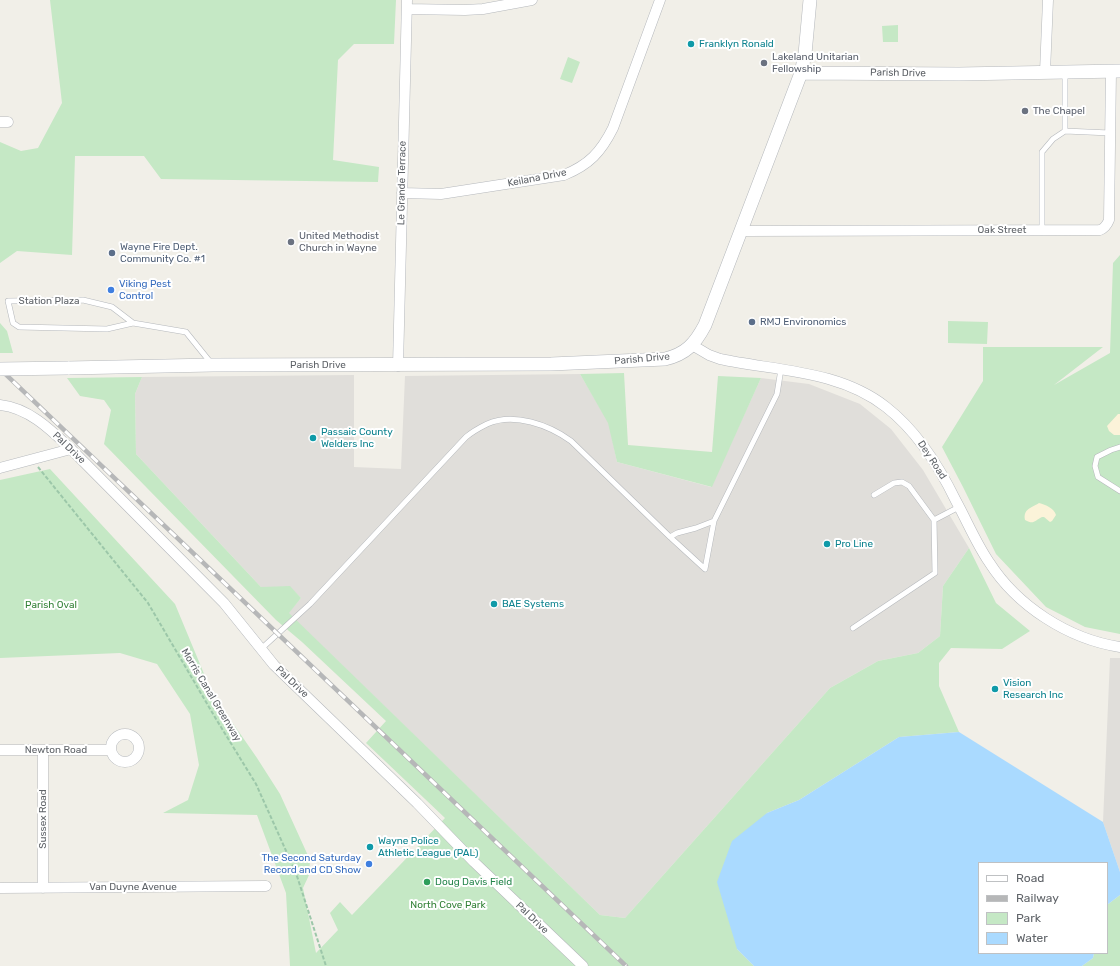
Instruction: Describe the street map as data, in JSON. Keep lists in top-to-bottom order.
{
  "streets": {
    "street": [
      "Parish Drive",
      "Keilana Drive",
      "Le Grande Terrace",
      "Oak Street",
      "Pal Drive",
      "Dey Road",
      "Newton Road",
      "Sussex Road",
      "Van Duyne Avenue"
    ],
    "lane": ["Station Plaza"],
    "path": ["Morris Canal Greenway"]
  },
  "crossings": [
    ["Parish Drive", "Le Grande Terrace"],
    ["Parish Drive", "Oak Street"],
    ["Parish Drive", "Station Plaza"],
    ["Parish Drive", "Dey Road"],
    ["Keilana Drive", "Le Grande Terrace"],
    ["Newton Road", "Sussex Road"],
    ["Sussex Road", "Van Duyne Avenue"]
  ],
  "parks": ["Parish Oval", "North Cove Park"],
  "places": [
    "Franklyn Ronald",
    "Lakeland Unitarian Fellowship",
    "The Chapel",
    "United Methodist Church in Wayne",
    "Wayne Fire Dept. Community Co. #1",
    "Viking Pest Control",
    "RMJ Environomics",
    "Passaic County Welders Inc",
    "Pro Line",
    "BAE Systems",
    "Vision Research Inc",
    "Wayne Police Athletic League (PAL)",
    "The Second Saturday Record and CD Show",
    "Doug Davis Field"
  ],
  "legend": [
    "Road",
    "Railway",
    "Park",
    "Water"
  ]
}
